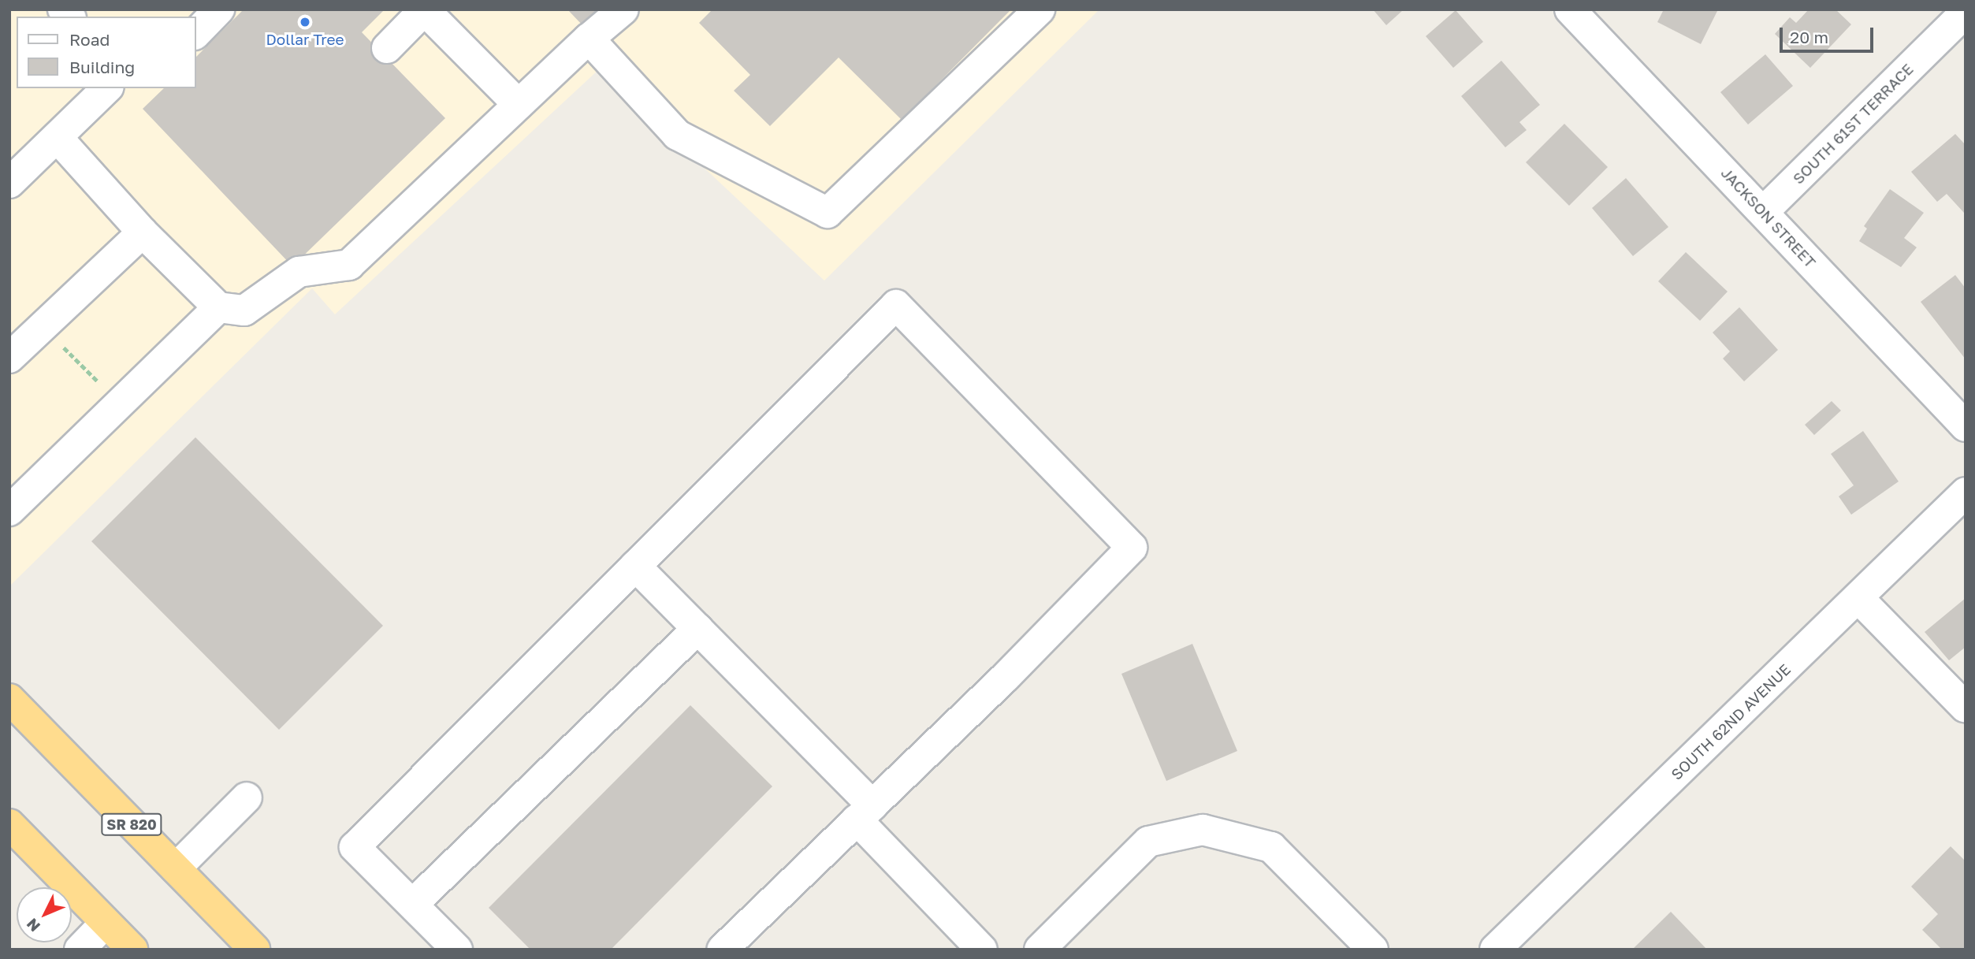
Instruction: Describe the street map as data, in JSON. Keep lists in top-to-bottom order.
{
  "streets": {
    "highway": ["SR 820"],
    "street": ["SOUTH 61ST TERRACE", "JACKSON STREET", "SOUTH 62ND AVENUE"]
  },
  "crossings": [
    ["SOUTH 61ST TERRACE", "JACKSON STREET"]
  ],
  "places": ["Dollar Tree"],
  "legend": ["Road", "Building"],
  "scale_bar": "20 m",
  "north": "bottom left"
}
